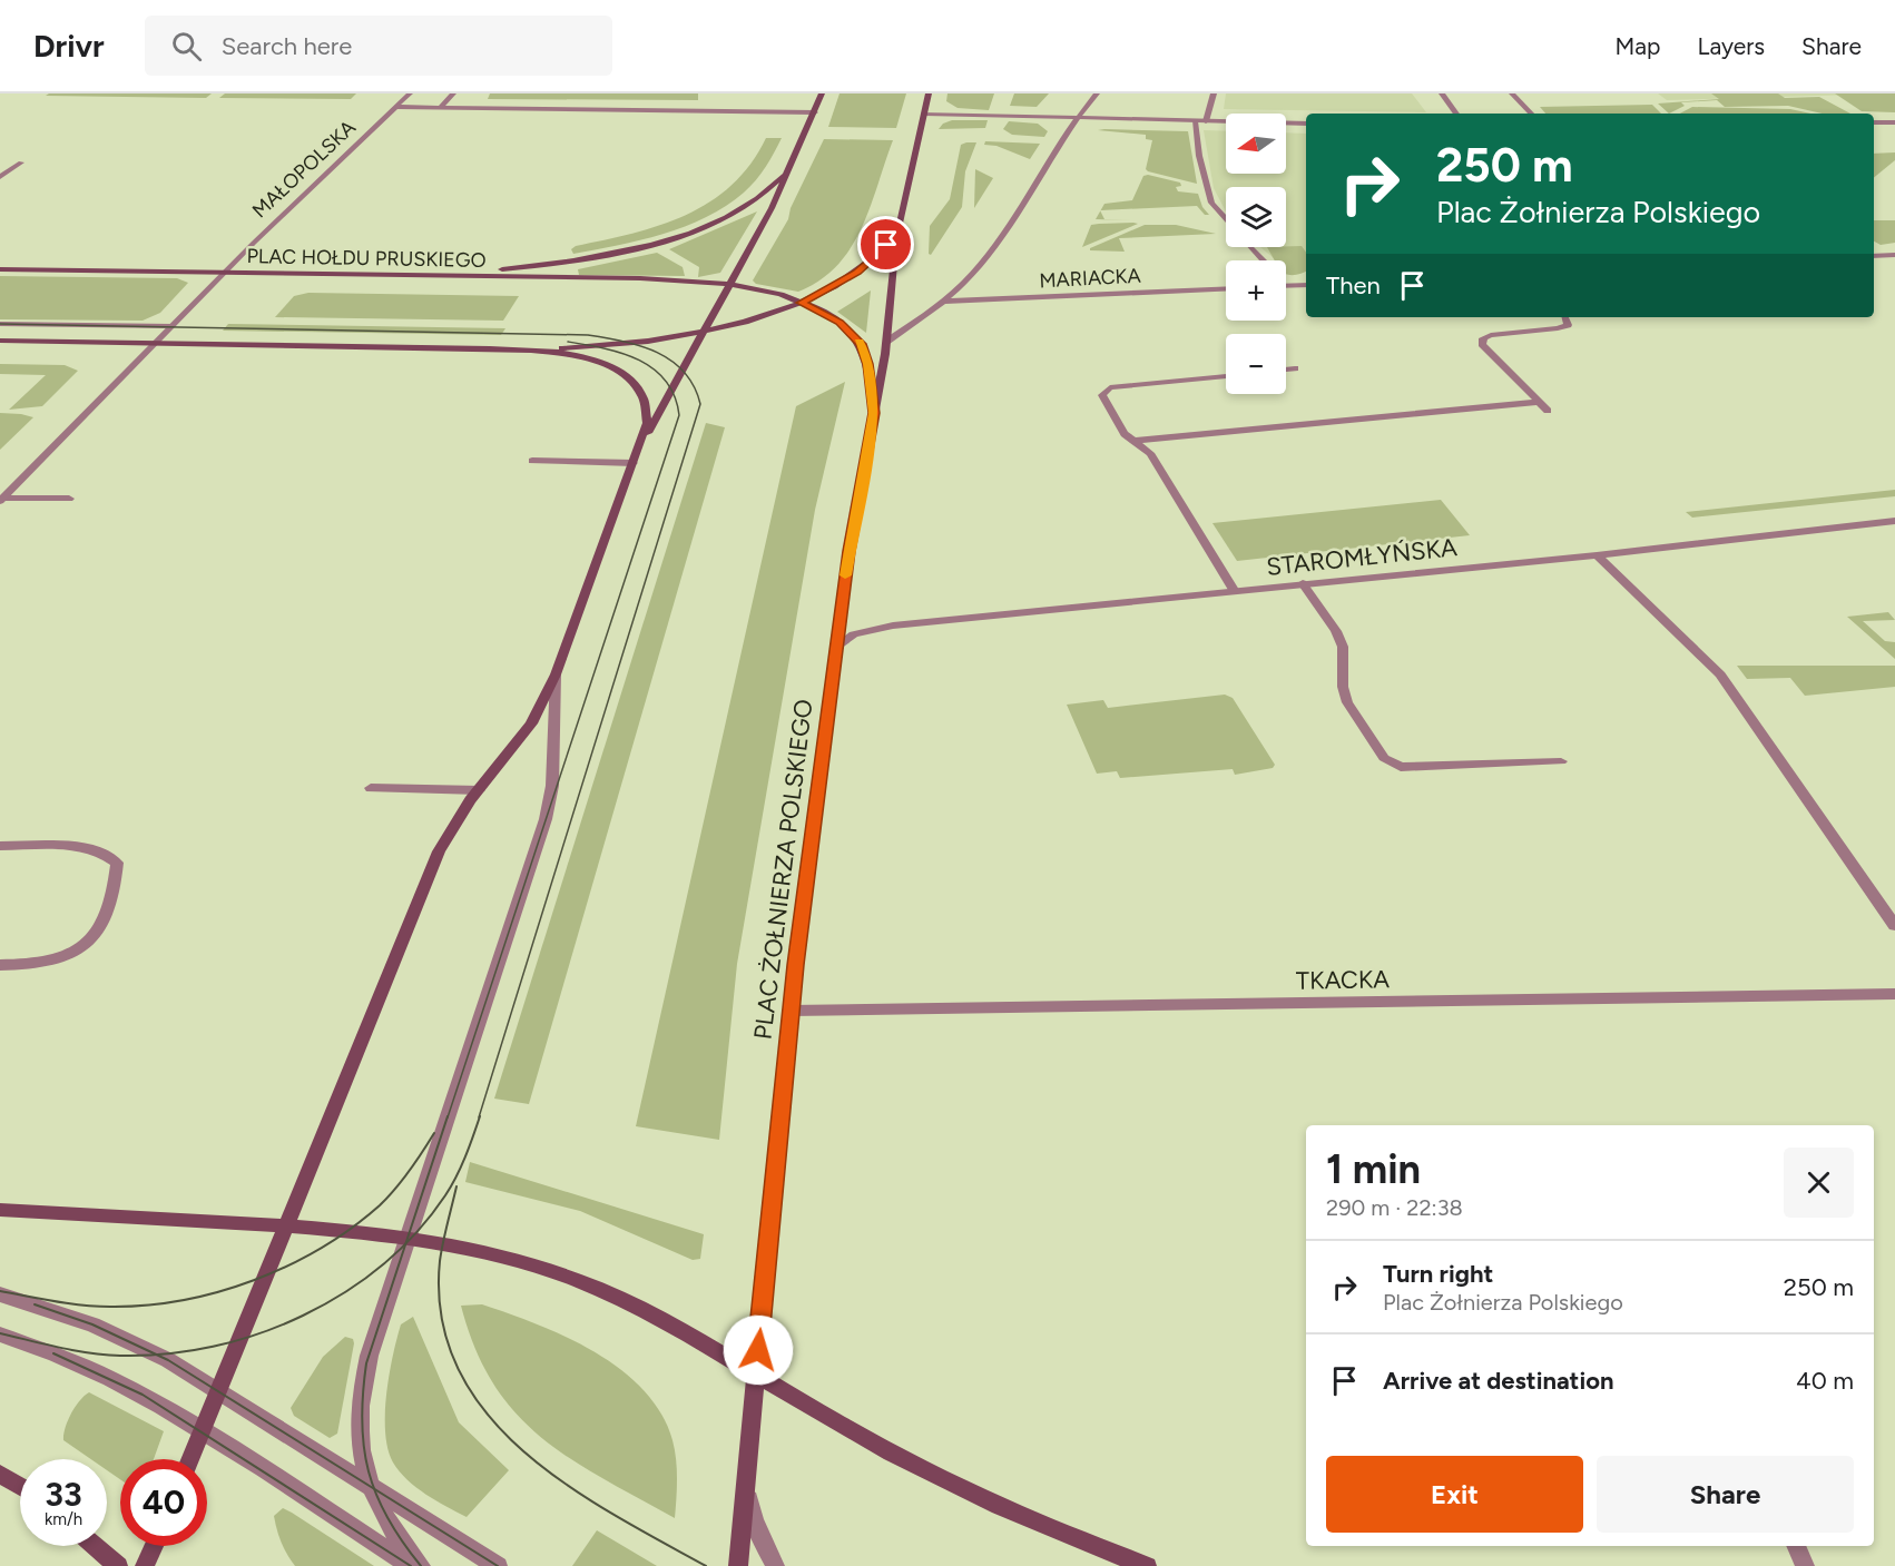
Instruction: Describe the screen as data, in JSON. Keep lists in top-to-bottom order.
{
  "streets": {
    "street": [
      "MAŁOPOLSKA",
      "PLAC HOŁDU PRUSKIEGO",
      "MARIACKA",
      "STAROMŁYŃSKA",
      "PLAC ŻOŁNIERZA POLSKIEGO",
      "TKACKA"
    ]
  },
  "crossings": [
    ["MAŁOPOLSKA", "PLAC HOŁDU PRUSKIEGO"],
    ["PLAC HOŁDU PRUSKIEGO", "PLAC ŻOŁNIERZA POLSKIEGO"],
    ["STAROMŁYŃSKA", "PLAC ŻOŁNIERZA POLSKIEGO"],
    ["PLAC ŻOŁNIERZA POLSKIEGO", "TKACKA"]
  ],
  "north": "left",
  "page": {
    "header": "Drivr",
    "search": "Search here",
    "nav": ["Map", "Layers", "Share"],
    "map_buttons": ["+", "−"],
    "turn": ["250 m", "Plac Żołnierza Polskiego"],
    "then": "Then",
    "heading": ["1 min", "290 m · 22:38"],
    "list": [
      {
        "name": "Turn right",
        "note": "Plac Żołnierza Polskiego",
        "value": "250 m"
      },
      {
        "name": "Arrive at destination",
        "value": "40 m"
      }
    ],
    "buttons": ["Exit", "Share"],
    "speed": "33 km/h",
    "limit": "40"
  }
}
